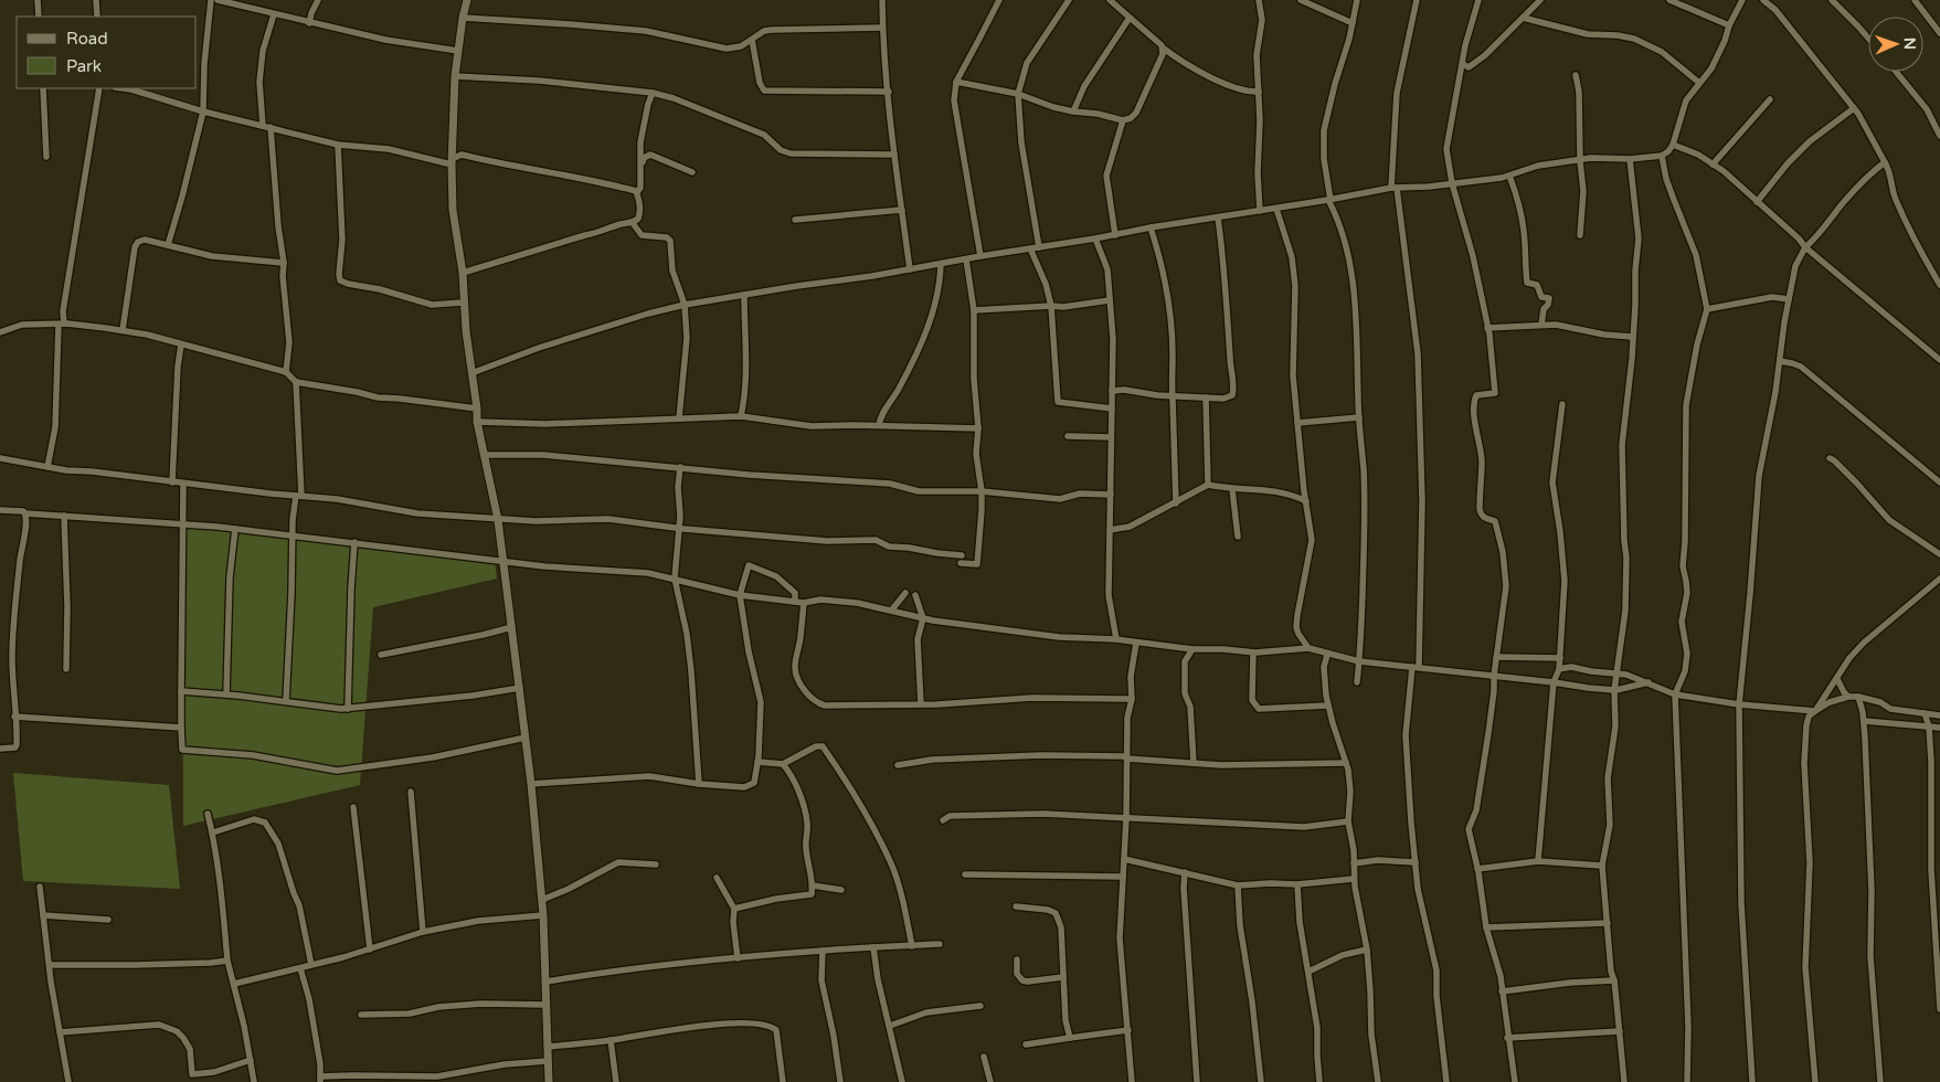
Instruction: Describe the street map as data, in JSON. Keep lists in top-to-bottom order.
{
  "legend": ["Road", "Park"],
  "north": "right"
}
